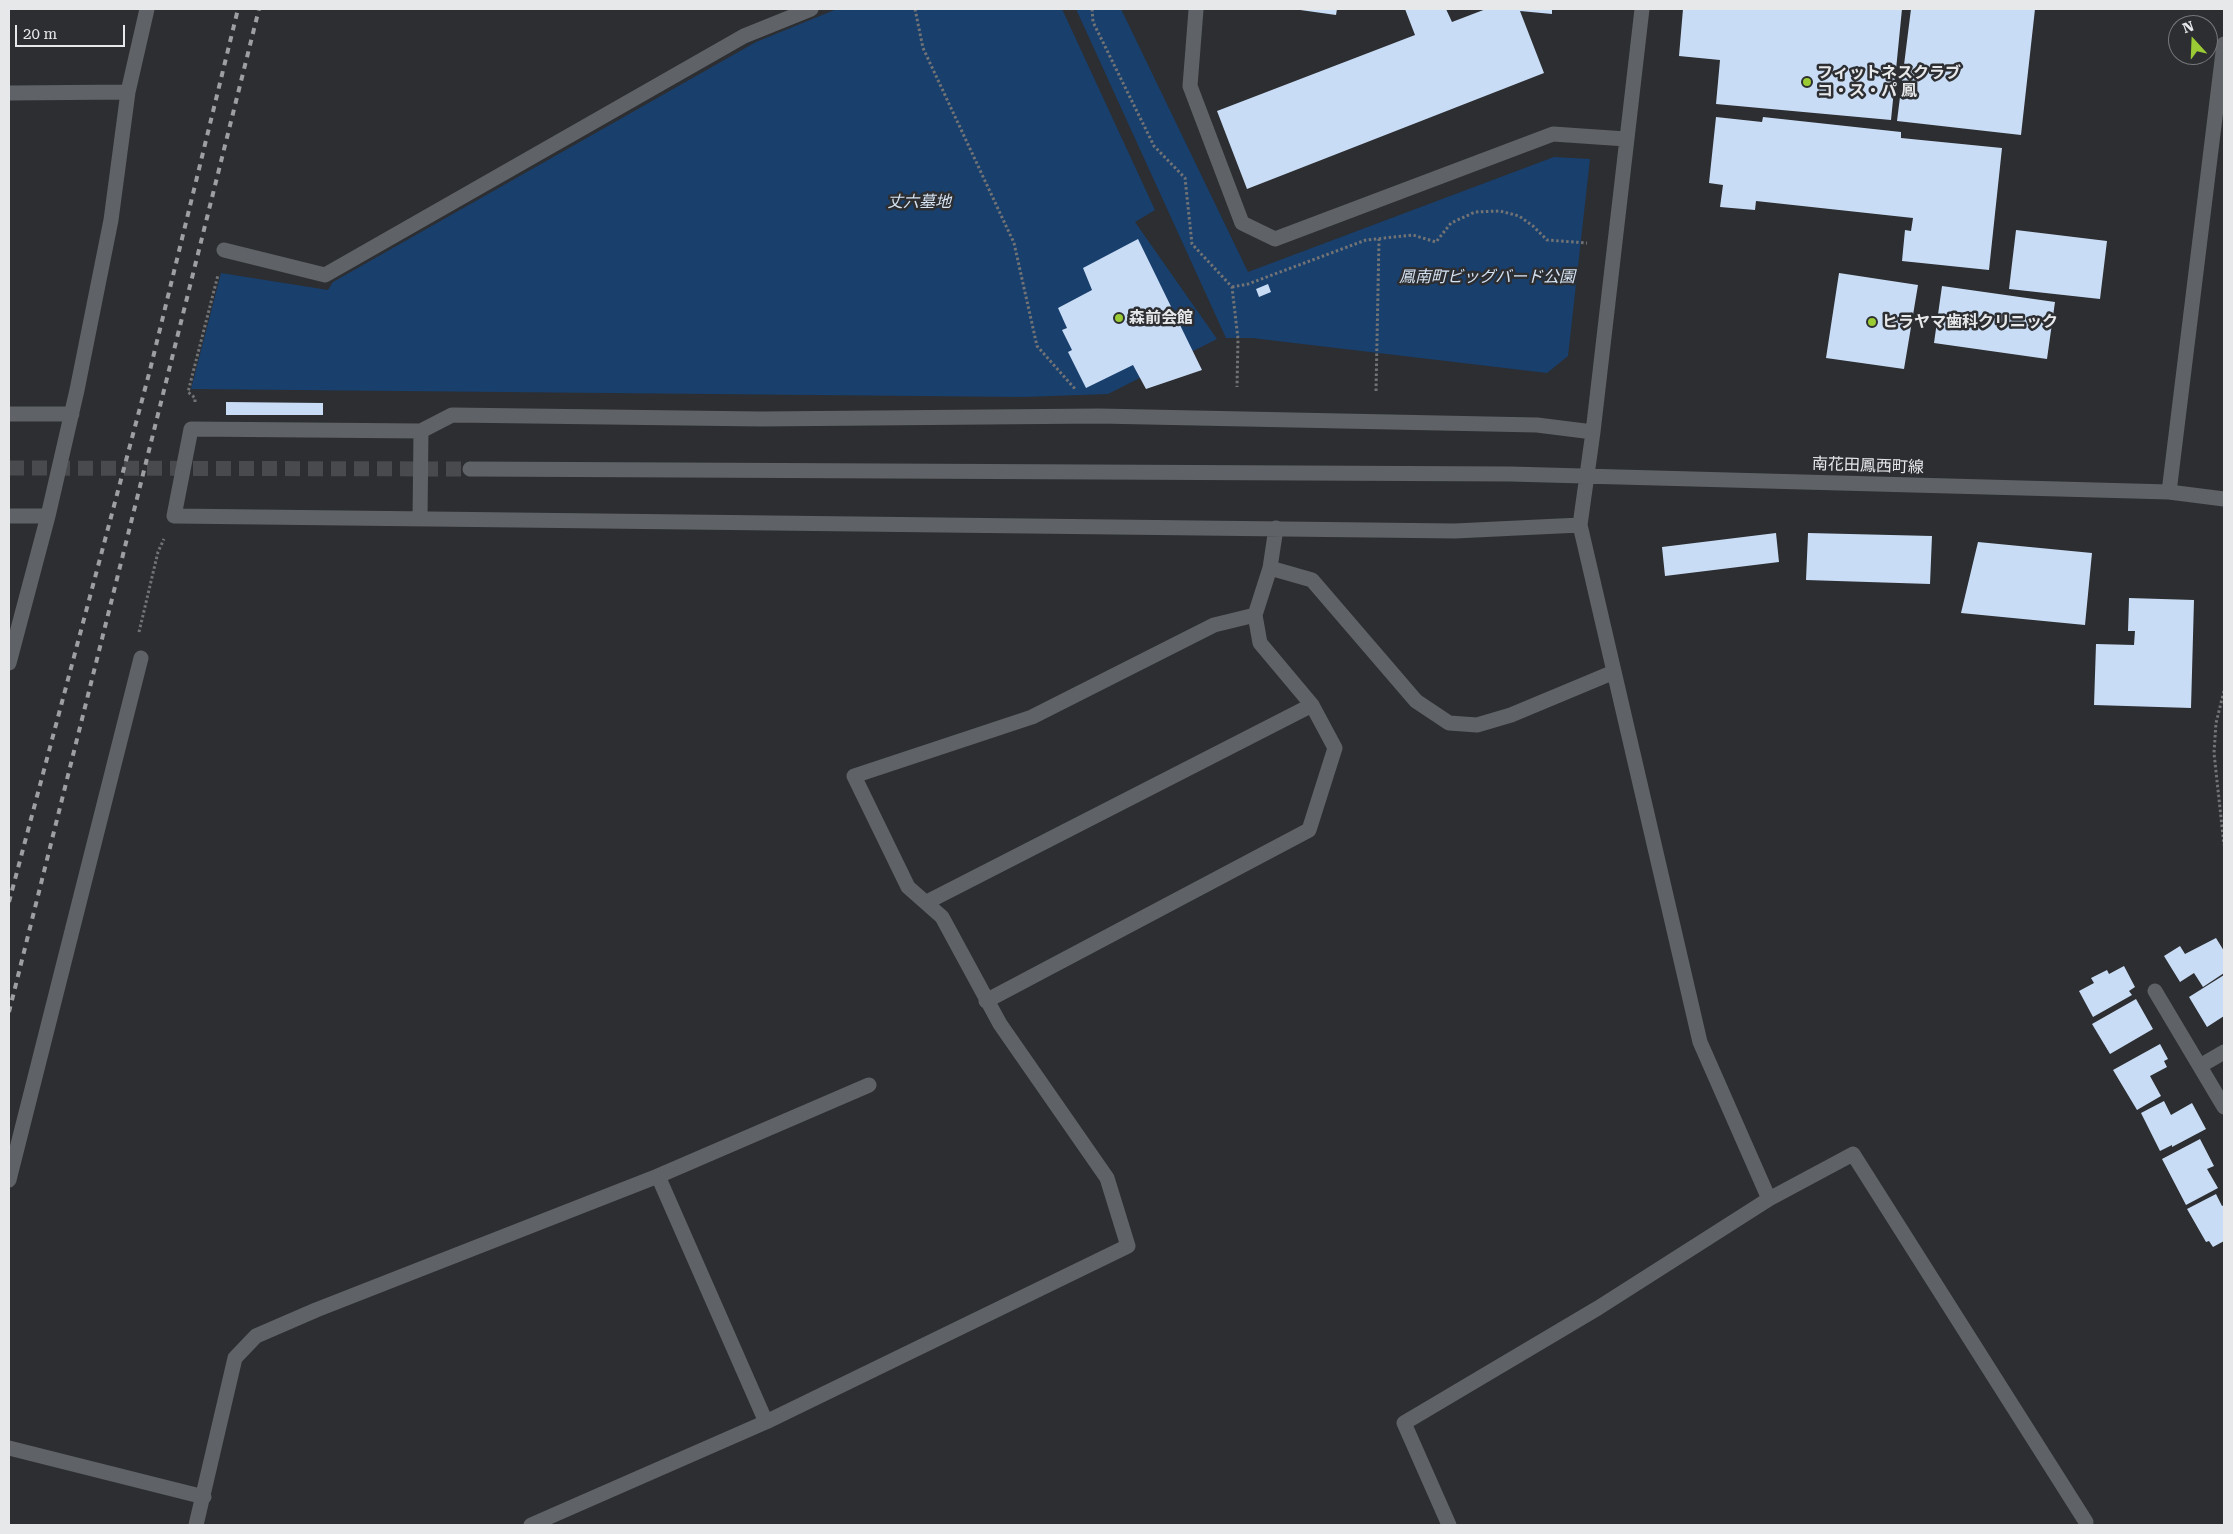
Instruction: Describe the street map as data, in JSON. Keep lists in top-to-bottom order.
{
  "streets": {
    "street": ["南花田鳳西町線"]
  },
  "parks": ["丈六墓地", "鳳南町ビッグバード公園"],
  "places": ["フィットネスクラブ コ・ス・パ 鳳", "森前会館", "ヒラヤマ歯科クリニック"],
  "scale_bar": "20 m",
  "north": "top"
}
